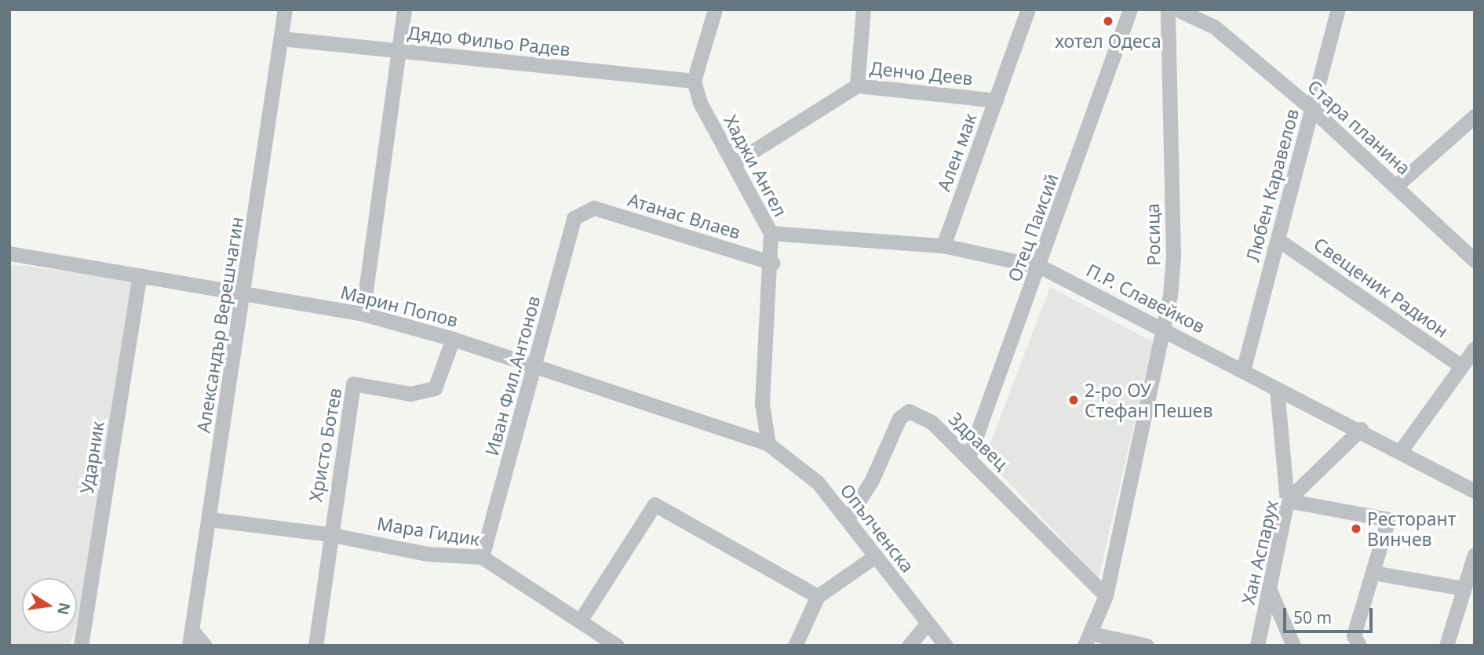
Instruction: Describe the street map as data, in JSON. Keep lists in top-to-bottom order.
{
  "streets": {
    "street": [
      "Дядо Фильо Радев",
      "Денчо Деев",
      "Стара планина",
      "Ален мак",
      "Хаджи Ангел",
      "Любен Каравелов",
      "Атанас Влаев",
      "Отец Паисий",
      "Росица",
      "Свещеник Радион",
      "П.Р. Славейков",
      "Марин Попов",
      "Александър Верешчагин",
      "Иван Фил.Антонов",
      "Здравец",
      "Христо Ботев",
      "Ударник",
      "Опълченска",
      "Мара Гидик",
      "Хан Аспарух"
    ]
  },
  "crossings": [
    ["Дядо Фильо Радев", "Хаджи Ангел"],
    ["Дядо Фильо Радев", "Александър Верешчагин"],
    ["Денчо Деев", "Ален мак"],
    ["Денчо Деев", "Хаджи Ангел"],
    ["Стара планина", "Любен Каравелов"],
    ["Ален мак", "П.Р. Славейков"],
    ["Хаджи Ангел", "Атанас Влаев"],
    ["Хаджи Ангел", "П.Р. Славейков"],
    ["Хаджи Ангел", "Марин Попов"],
    ["Хаджи Ангел", "Опълченска"],
    ["Любен Каравелов", "Свещеник Радион"],
    ["Любен Каравелов", "П.Р. Славейков"],
    ["Атанас Влаев", "Иван Фил.Антонов"],
    ["Отец Паисий", "П.Р. Славейков"],
    ["Отец Паисий", "Здравец"],
    ["Росица", "П.Р. Славейков"],
    ["Росица", "Здравец"],
    ["П.Р. Славейков", "Хан Аспарух"],
    ["Марин Попов", "Александър Верешчагин"],
    ["Марин Попов", "Иван Фил.Антонов"],
    ["Марин Попов", "Христо Ботев"],
    ["Марин Попов", "Ударник"],
    ["Марин Попов", "Опълченска"],
    ["Александър Верешчагин", "Мара Гидик"],
    ["Иван Фил.Антонов", "Мара Гидик"],
    ["Здравец", "Опълченска"],
    ["Христо Ботев", "Мара Гидик"]
  ],
  "places": ["хотел Одеса", "2-ро ОУ Стефан Пешев", "Ресторант Винчев"],
  "scale_bar": "50 m",
  "north": "right"
}
